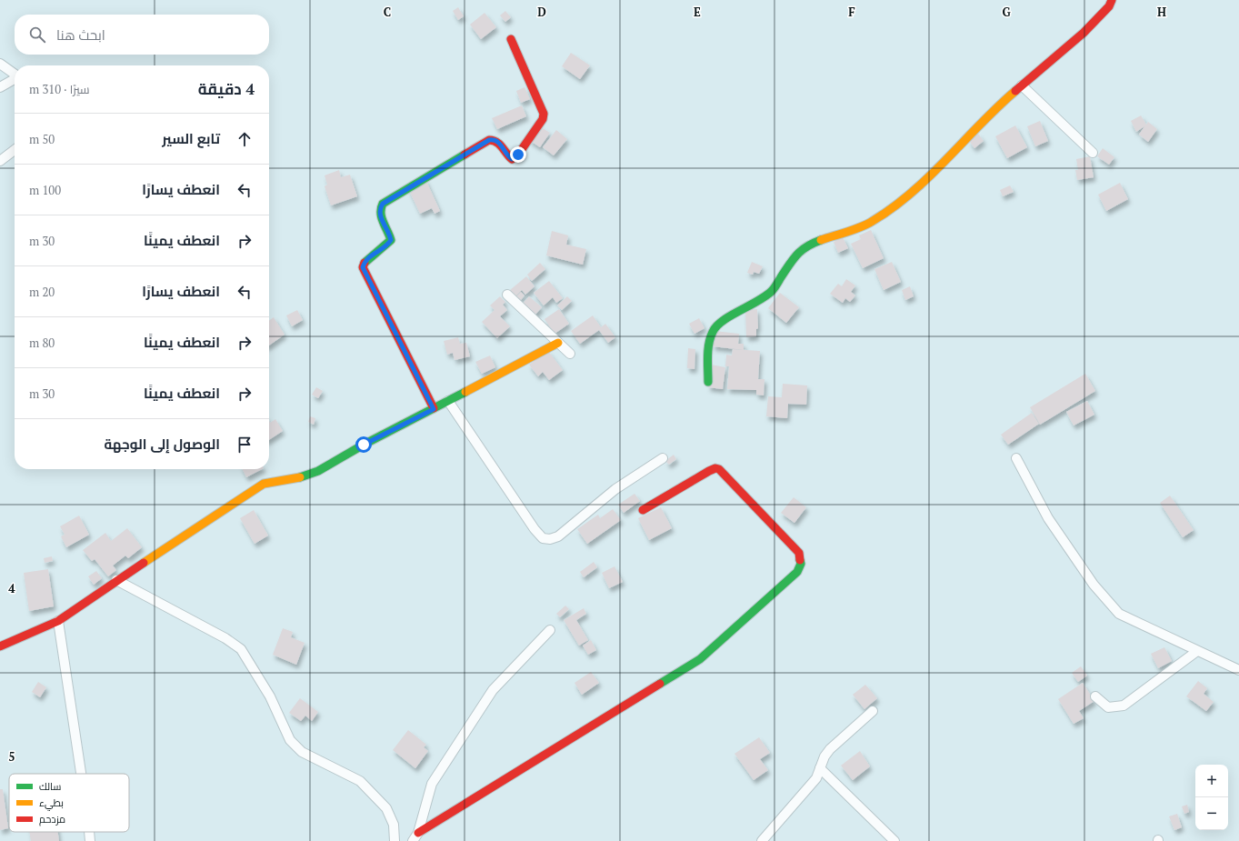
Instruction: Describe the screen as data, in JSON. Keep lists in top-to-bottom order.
{
  "legend": ["سالك", "بطيء", "مزدحم"],
  "page": {
    "search": "ابحث هنا",
    "heading": ["4 دقيقة", "سيرًا · 310 m"],
    "list": [
      ["تابع السير", "50 m"],
      ["انعطف يسارًا", "100 m"],
      ["انعطف يمينًا", "30 m"],
      ["انعطف يسارًا", "20 m"],
      ["انعطف يمينًا", "80 m"],
      ["انعطف يمينًا", "30 m"],
      "الوصول إلى الوجهة"
    ],
    "map_buttons": ["+", "−"]
  },
  "grid": {
    "columns": [
      "C",
      "D",
      "E",
      "F",
      "G",
      "H"
    ],
    "rows": ["4", "5"]
  }
}
